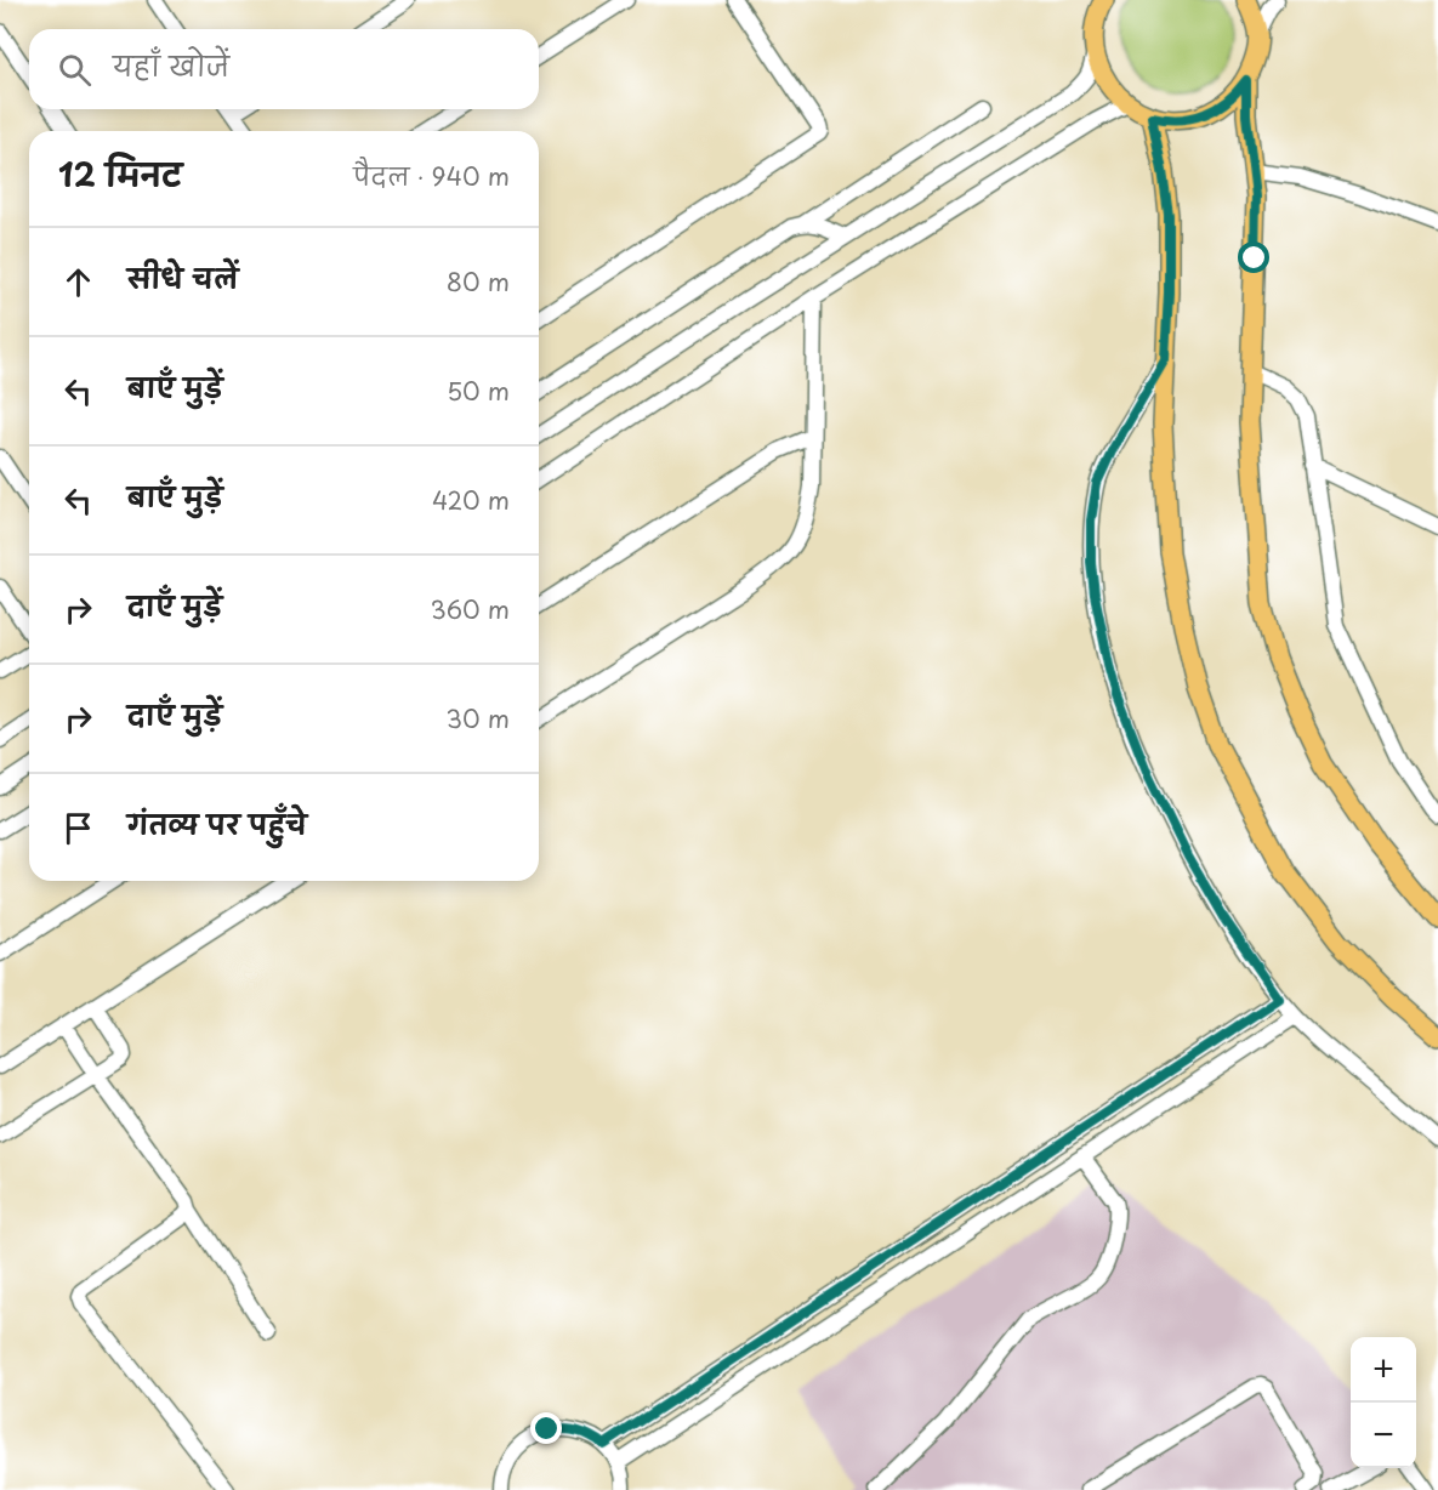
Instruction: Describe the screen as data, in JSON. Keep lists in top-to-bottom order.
{
  "page": {
    "search": "यहाँ खोजें",
    "heading": ["12 मिनट", "पैदल · 940 m"],
    "list": [
      ["सीधे चलें", "80 m"],
      ["बाएँ मुड़ें", "50 m"],
      ["बाएँ मुड़ें", "420 m"],
      ["दाएँ मुड़ें", "360 m"],
      ["दाएँ मुड़ें", "30 m"],
      "गंतव्य पर पहुँचे"
    ],
    "map_buttons": ["+", "−"]
  }
}
